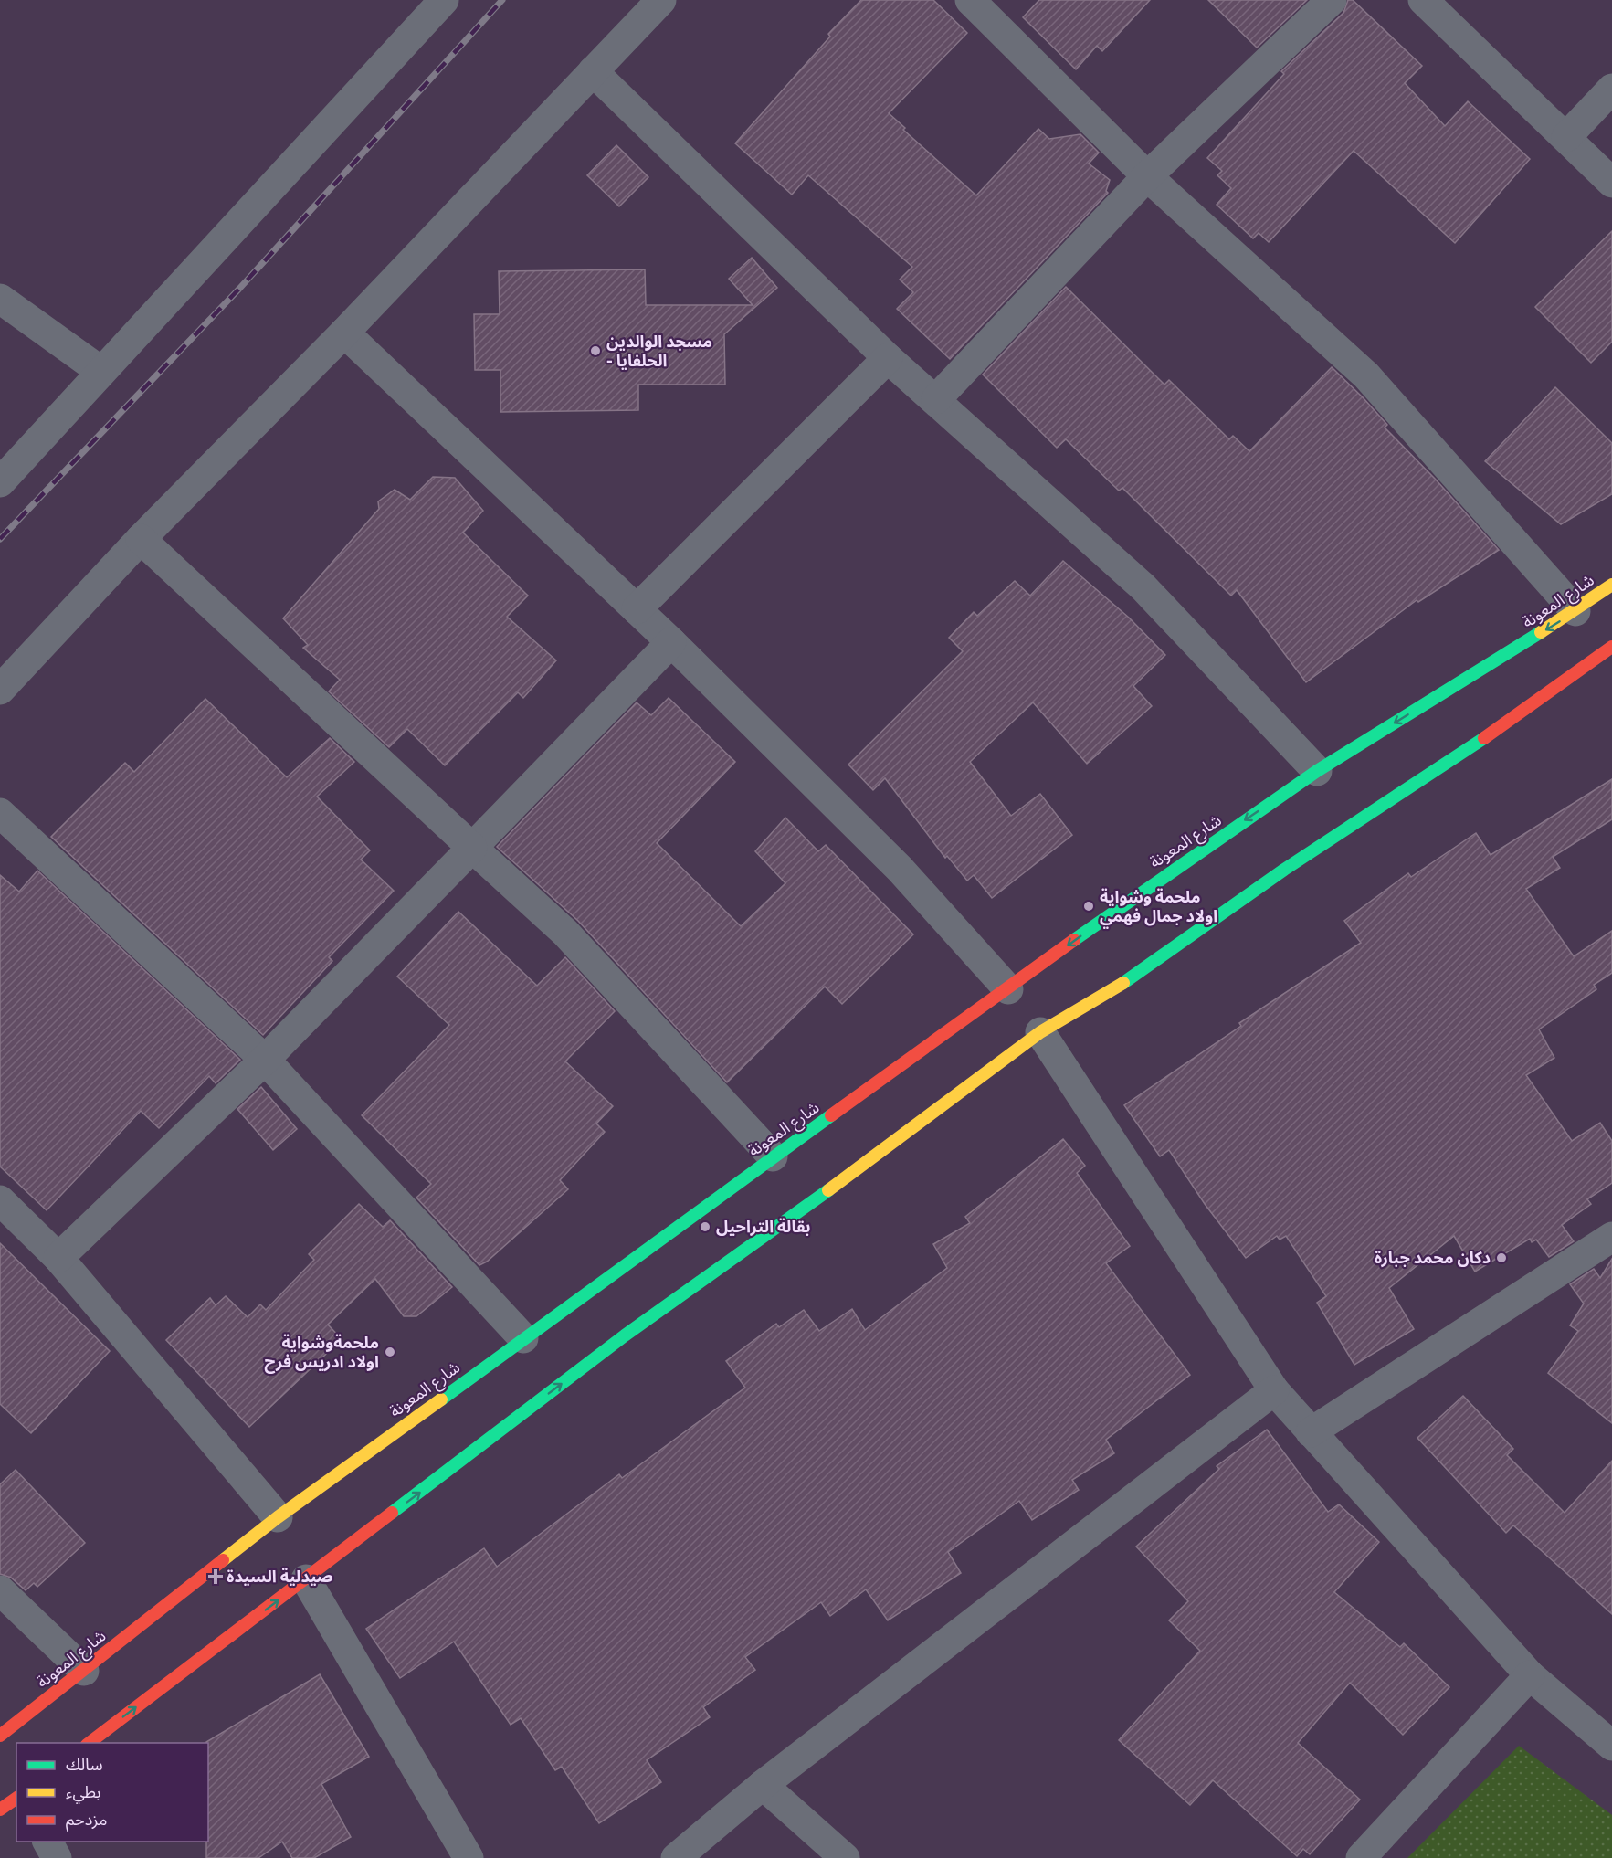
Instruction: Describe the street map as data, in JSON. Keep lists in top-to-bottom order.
{
  "streets": {
    "highway": ["شارع المعونة"]
  },
  "places": {
    "other": [
      "مسجد الوالدين - الحلفايا",
      "ملحمة وشواية اولاد جمال فهمي",
      "بقالة التراحيل",
      "دكان محمد جبارة",
      "ملحمةوشواية اولاد ادريس فرح"
    ],
    "health": ["صيدلية السيدة"]
  },
  "legend": ["سالك", "بطيء", "مزدحم"]
}
